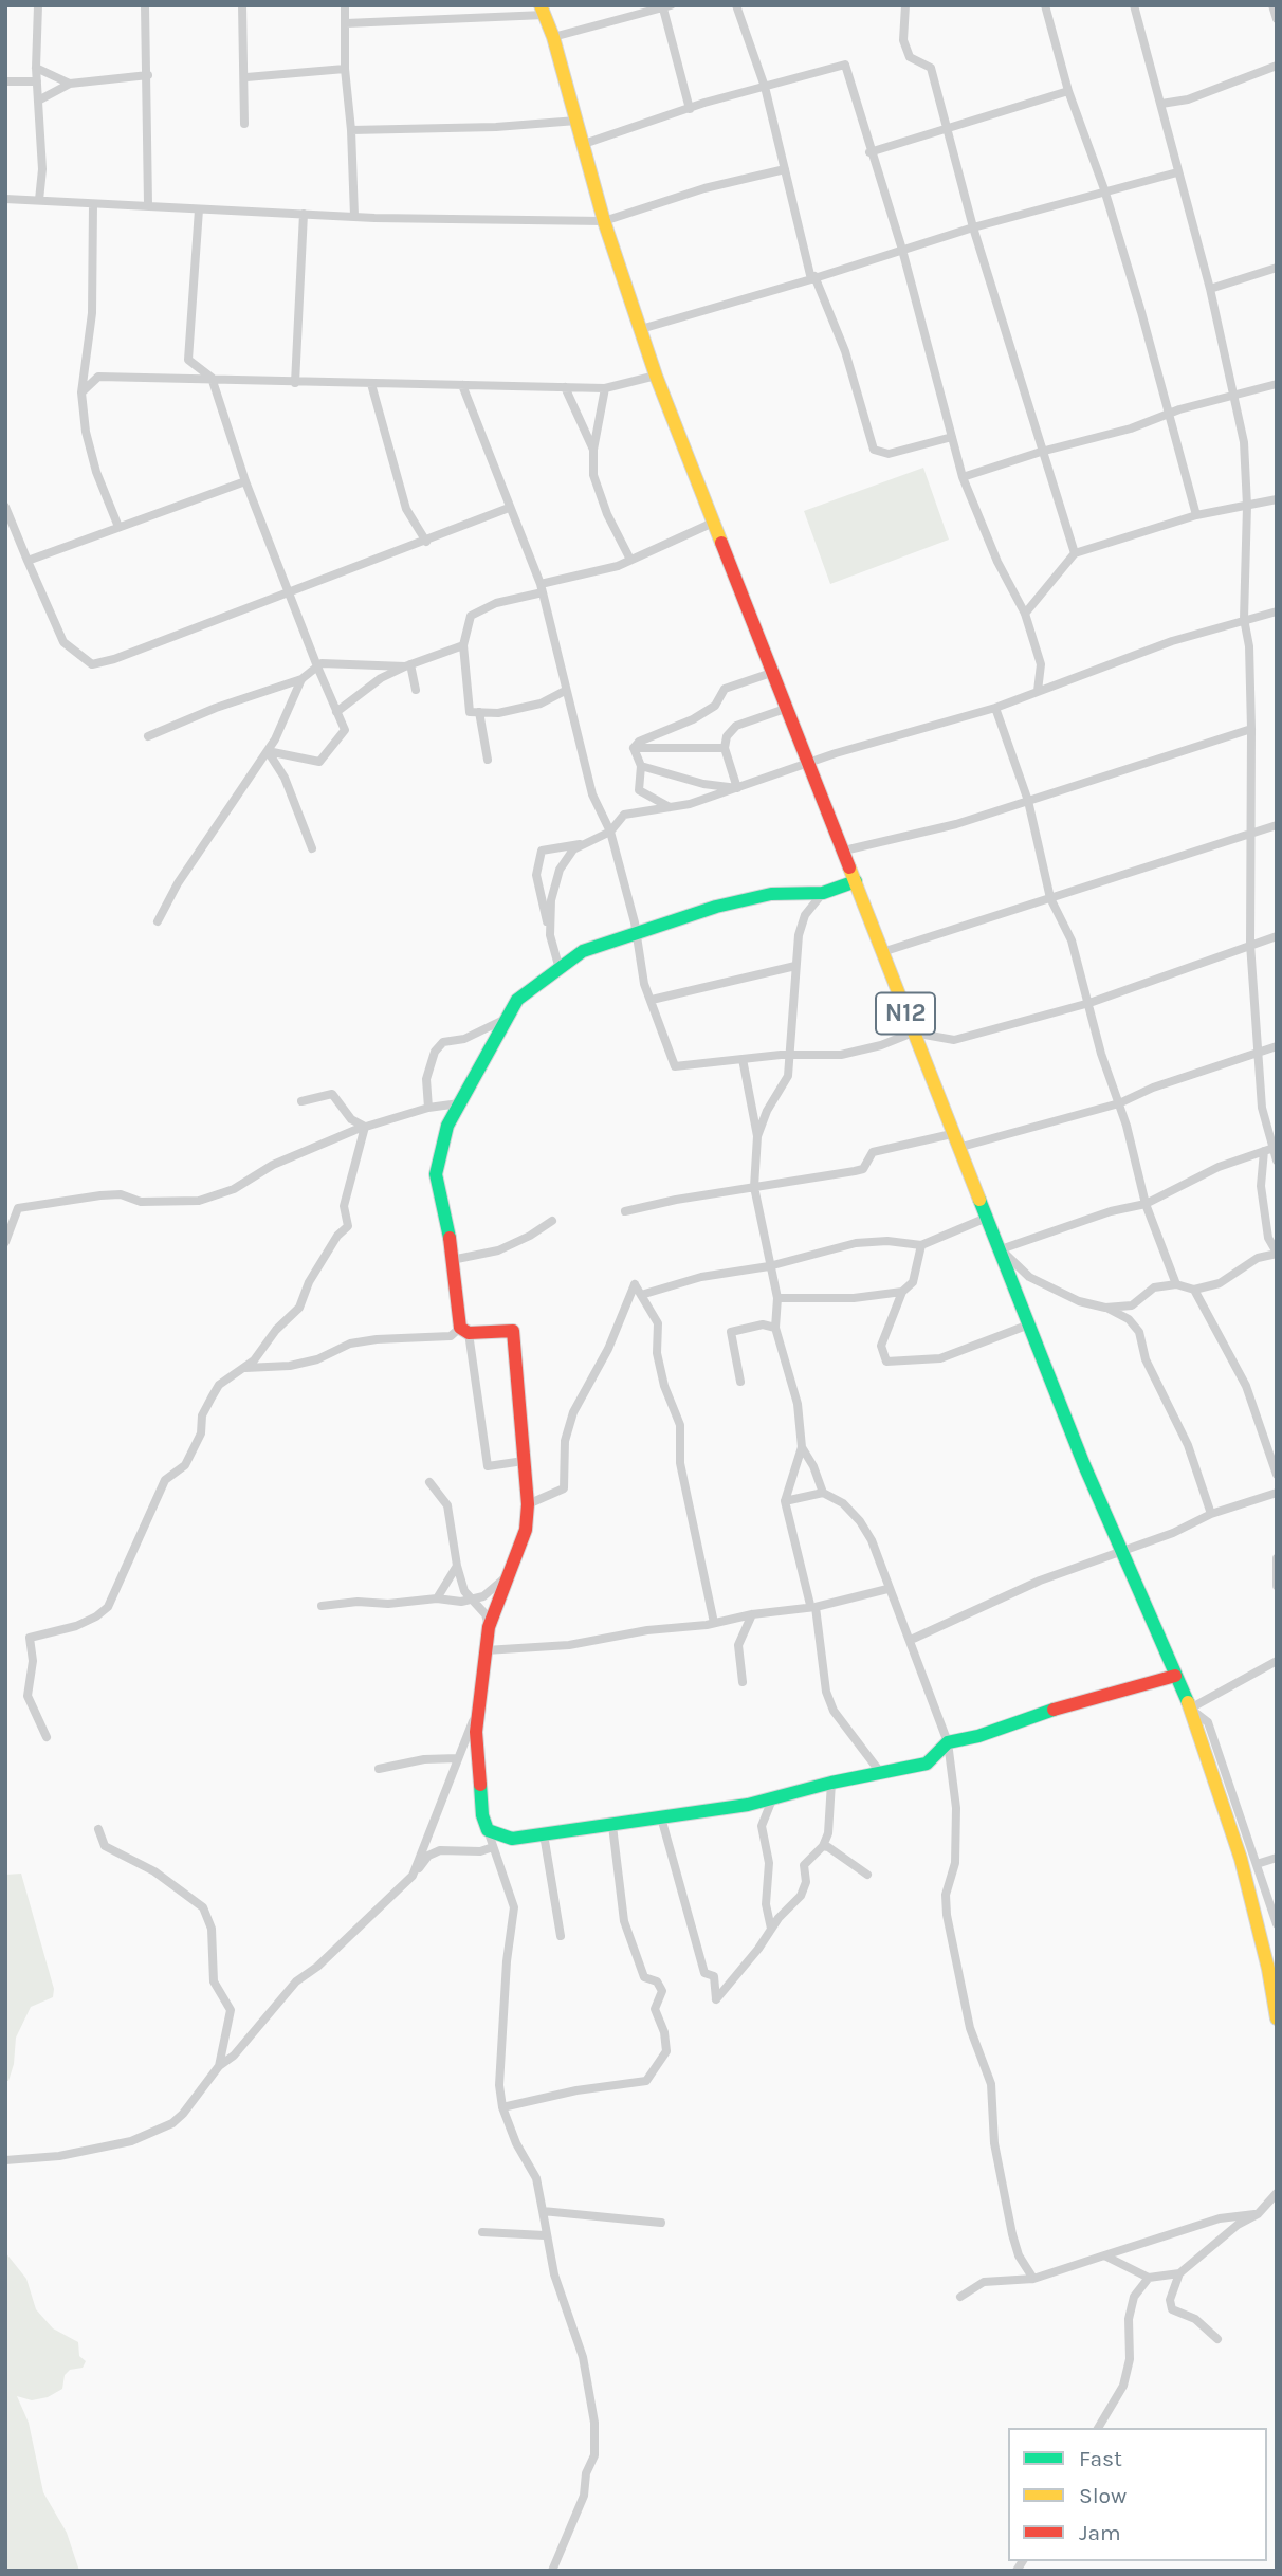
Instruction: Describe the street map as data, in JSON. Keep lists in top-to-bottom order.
{
  "streets": {
    "main road": ["N12"]
  },
  "legend": ["Fast", "Slow", "Jam"]
}
